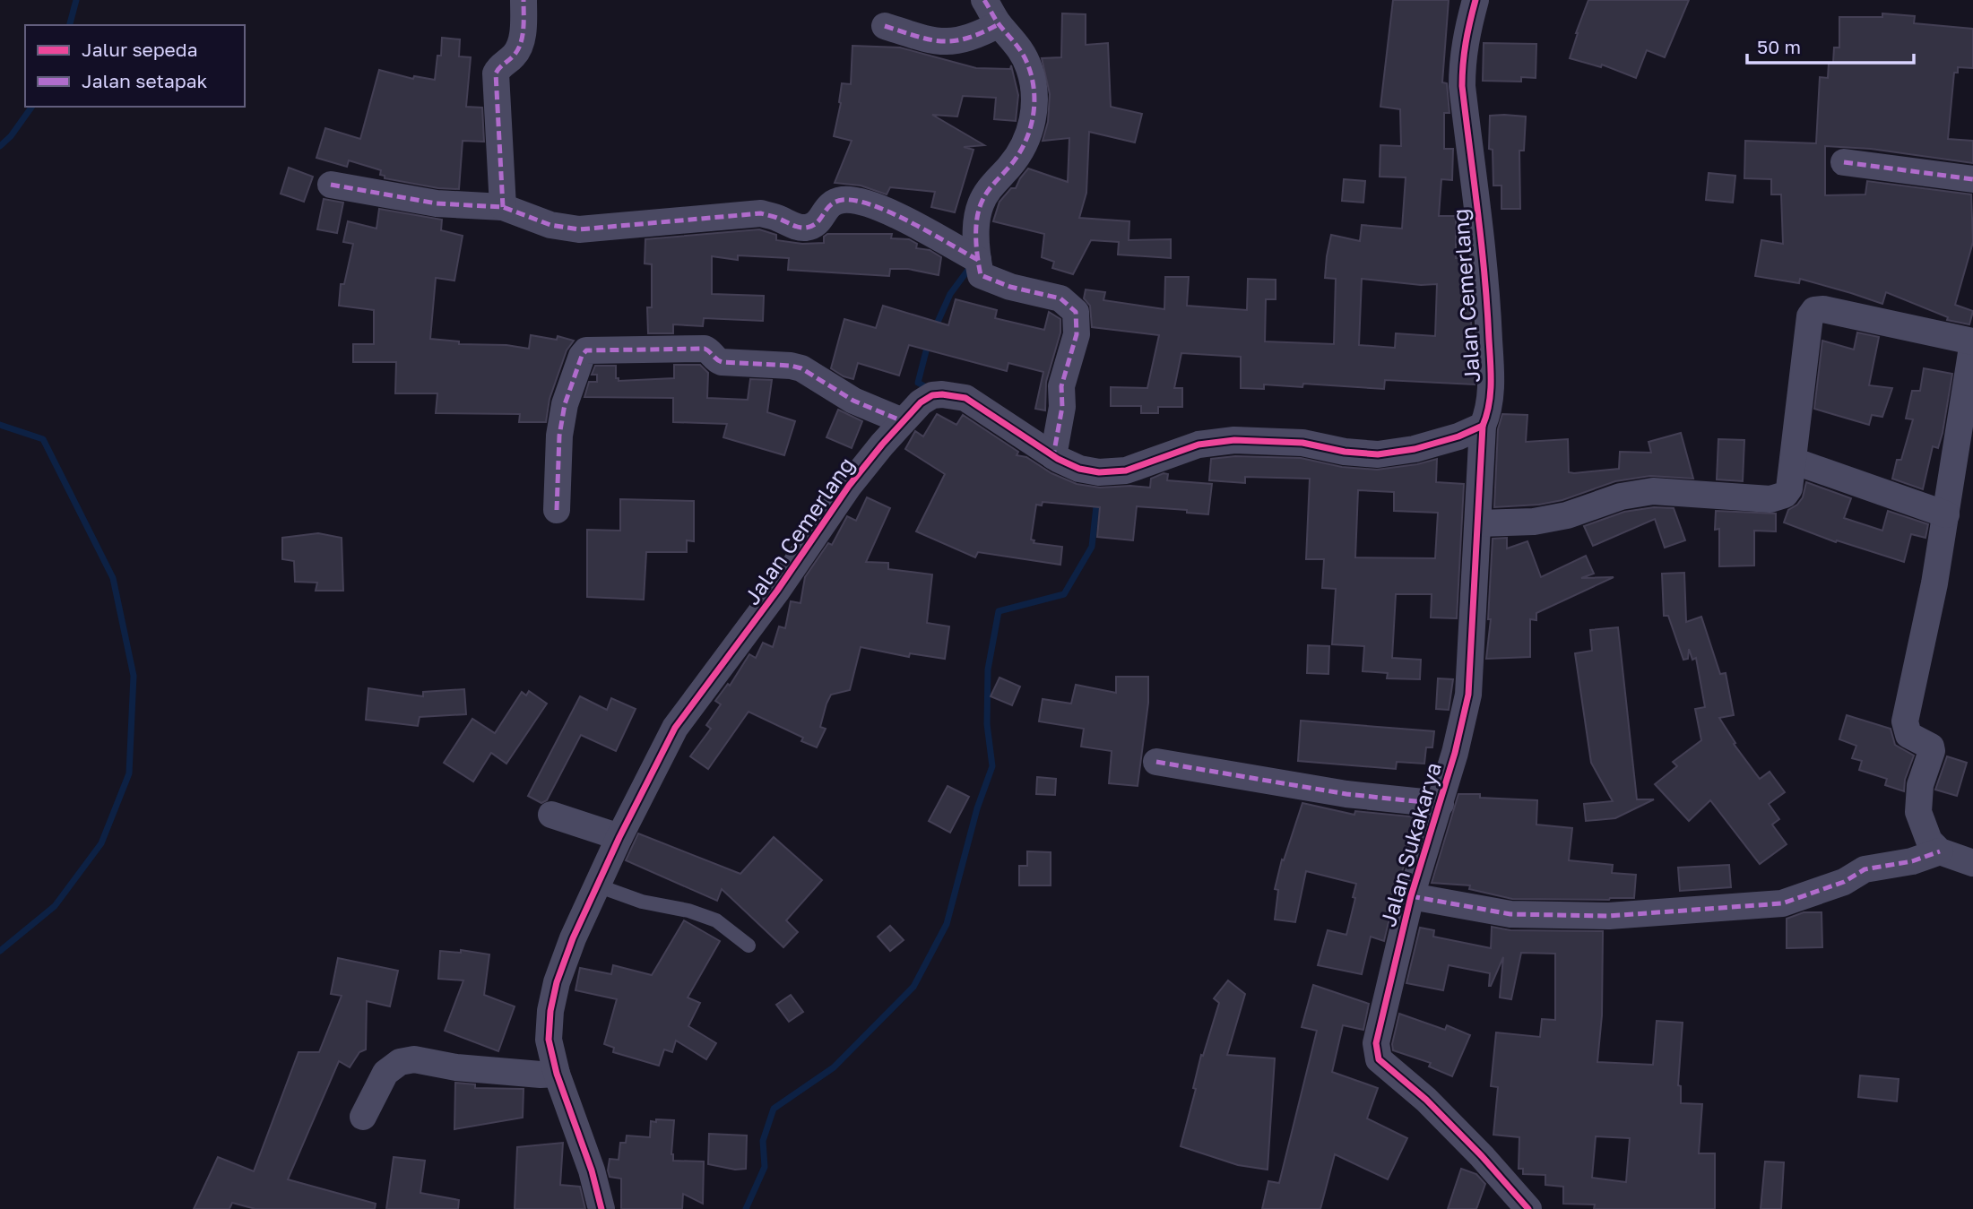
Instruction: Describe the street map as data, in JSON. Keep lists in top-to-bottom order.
{
  "streets": {
    "street": ["Jalan Cemerlang", "Jalan Sukakarya"]
  },
  "crossings": [
    ["Jalan Cemerlang", "Jalan Sukakarya"]
  ],
  "legend": ["Jalur sepeda", "Jalan setapak"],
  "scale_bar": "50 m"
}
